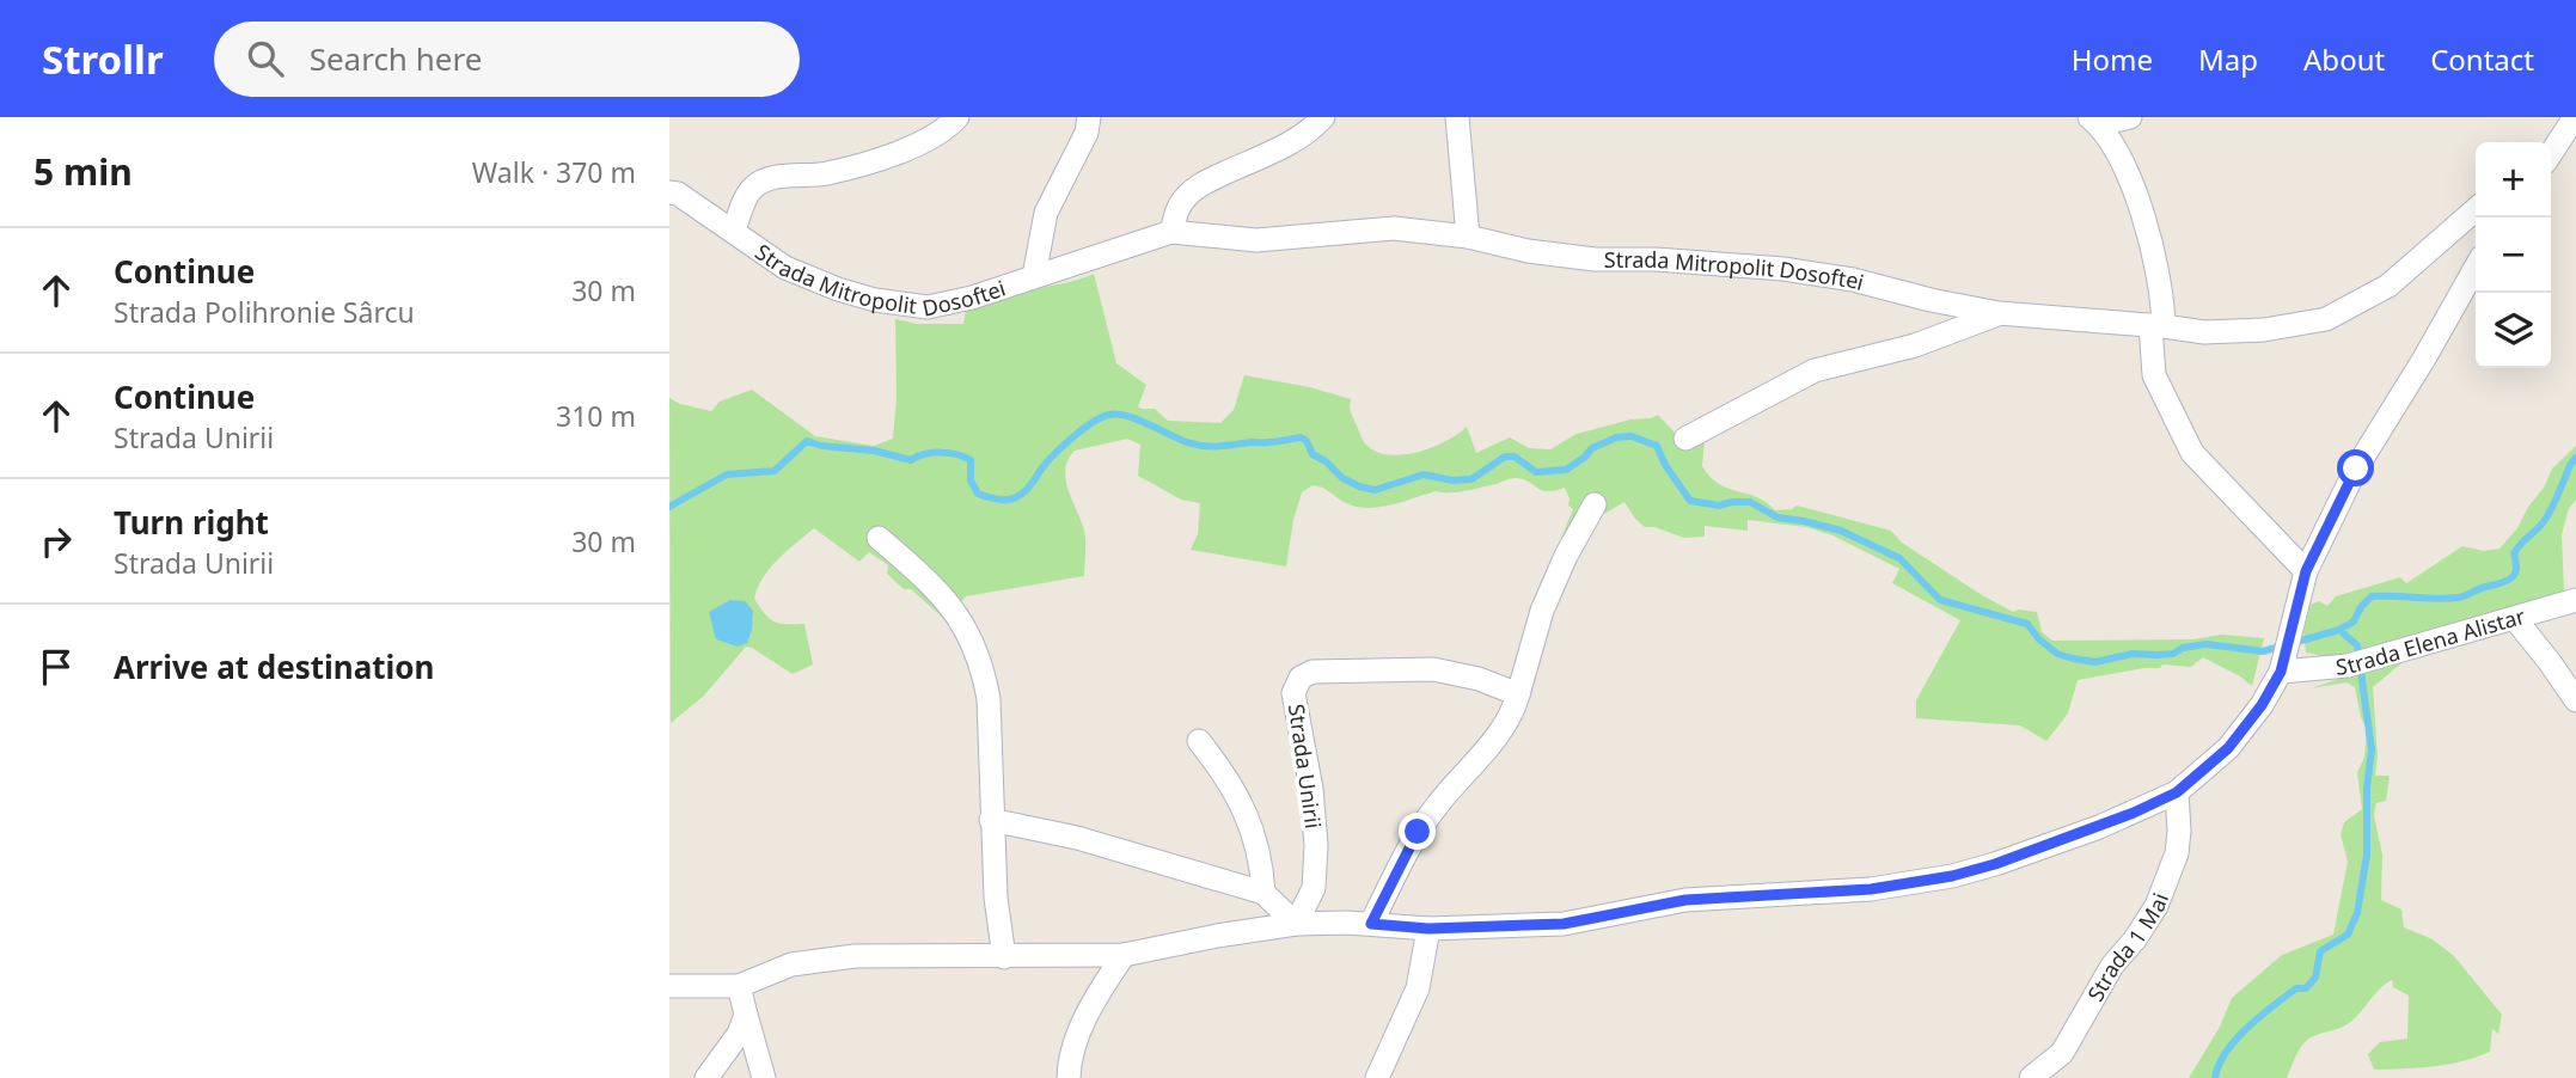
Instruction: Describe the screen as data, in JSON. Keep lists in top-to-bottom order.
{
  "streets": {
    "street": [
      "Strada Mitropolit Dosoftei",
      "Strada Elena Alistar",
      "Strada Unirii",
      "Strada 1 Mai"
    ]
  },
  "page": {
    "header": "Strollr",
    "search": "Search here",
    "nav": [
      "Home",
      "Map",
      "About",
      "Contact"
    ],
    "heading": ["5 min", "Walk · 370 m"],
    "map_buttons": ["+", "−"],
    "list": [
      ["Continue", "Strada Polihronie Sârcu", "30 m"],
      ["Continue", "Strada Unirii", "310 m"],
      ["Turn right", "Strada Unirii", "30 m"],
      "Arrive at destination"
    ]
  }
}
